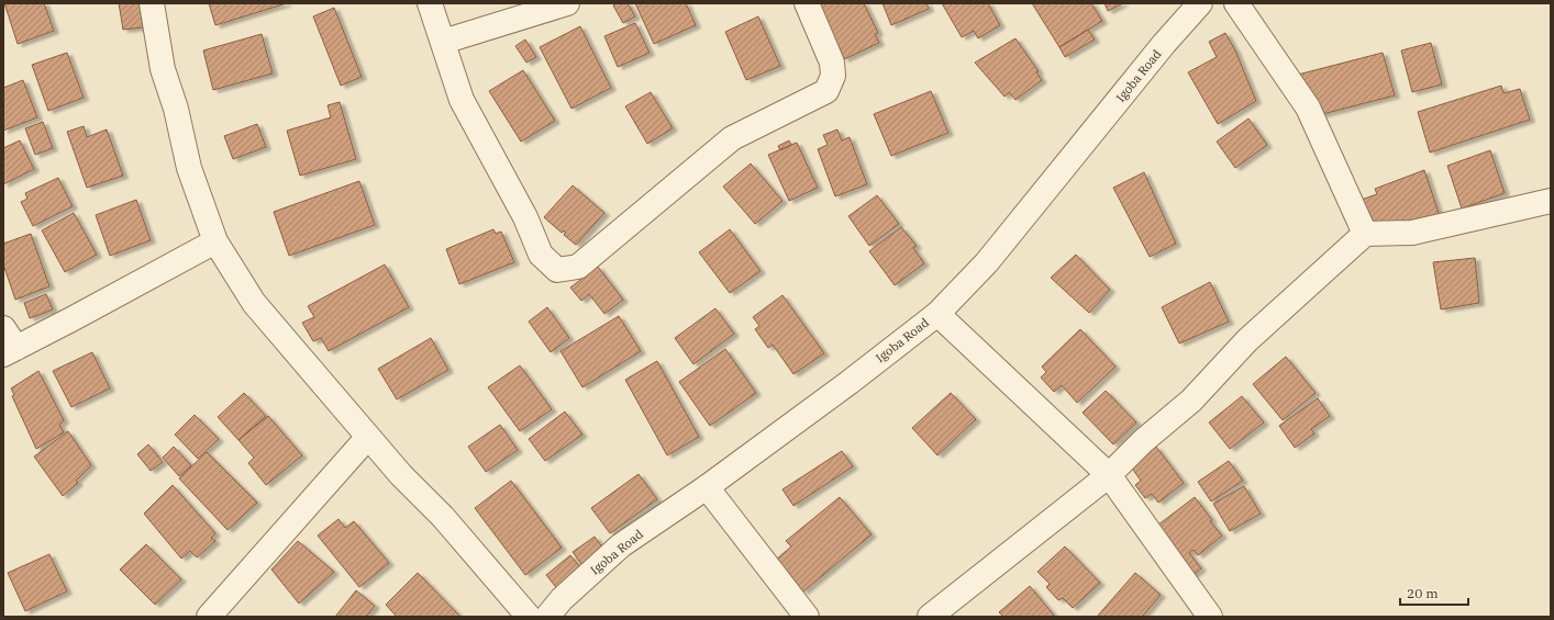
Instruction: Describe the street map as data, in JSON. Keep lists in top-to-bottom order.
{
  "streets": {
    "street": ["Igoba Road"]
  },
  "scale_bar": "20 m"
}
